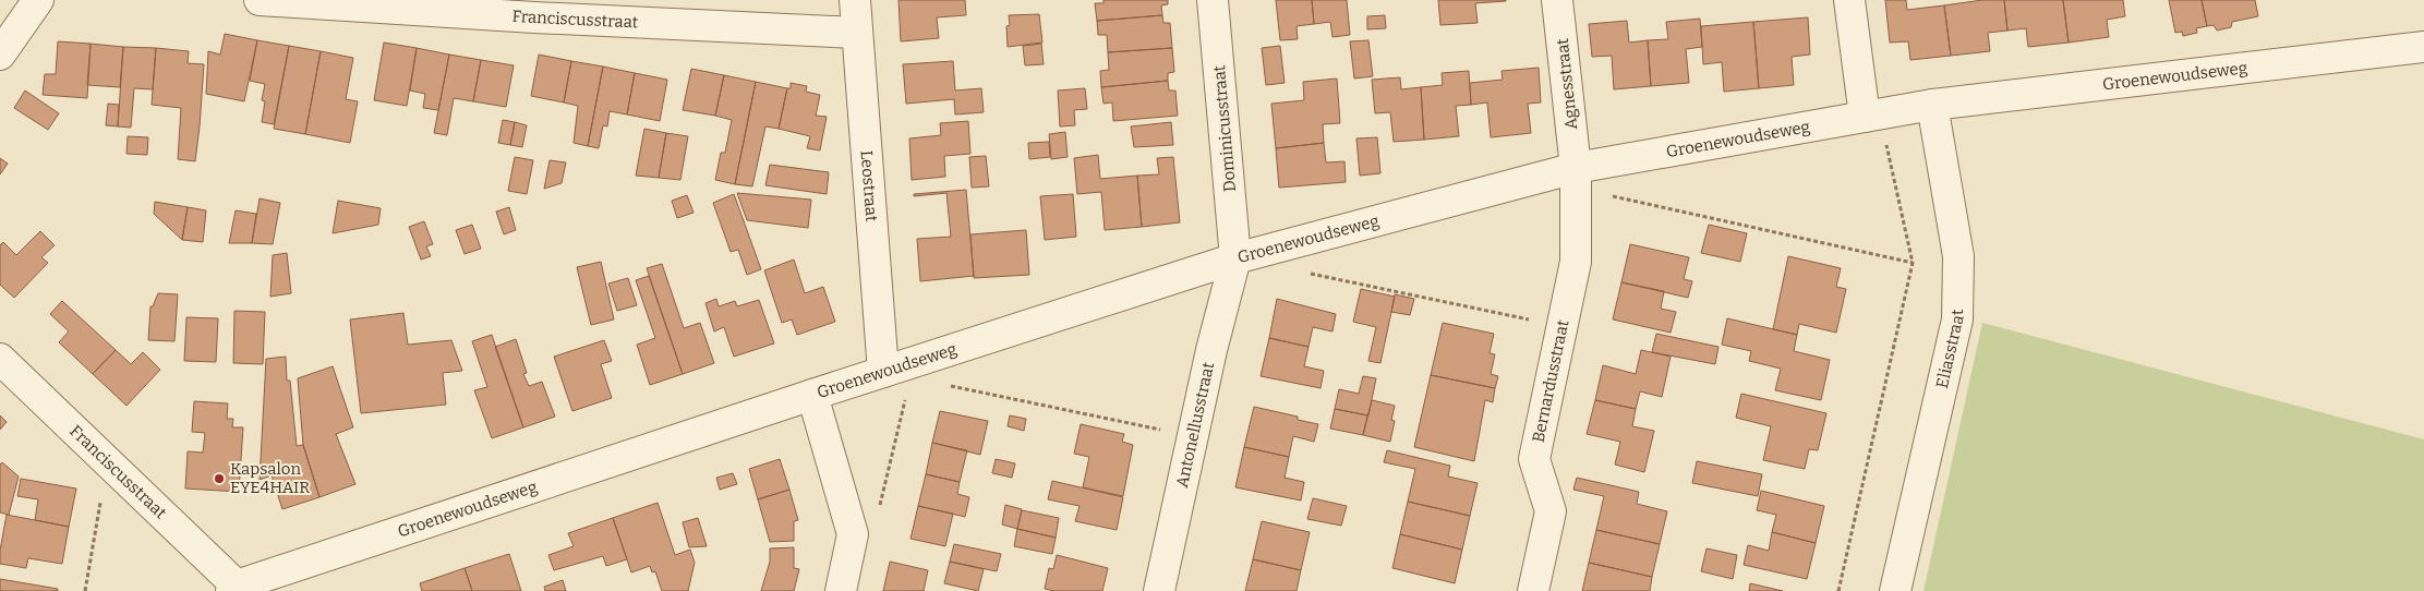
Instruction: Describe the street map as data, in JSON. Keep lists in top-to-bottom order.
{
  "streets": {
    "street": [
      "Franciscusstraat",
      "Groenewoudseweg",
      "Agnesstraat",
      "Dominicusstraat",
      "Leostraat",
      "Eliasstraat",
      "Bernardusstraat",
      "Antonellusstraat"
    ]
  },
  "crossings": [
    ["Franciscusstraat", "Groenewoudseweg"],
    ["Franciscusstraat", "Leostraat"],
    ["Groenewoudseweg", "Agnesstraat"],
    ["Groenewoudseweg", "Dominicusstraat"],
    ["Groenewoudseweg", "Leostraat"],
    ["Groenewoudseweg", "Eliasstraat"],
    ["Groenewoudseweg", "Bernardusstraat"],
    ["Groenewoudseweg", "Antonellusstraat"],
    ["Agnesstraat", "Bernardusstraat"],
    ["Dominicusstraat", "Antonellusstraat"]
  ],
  "places": ["Kapsalon EYE4HAIR"]
}
